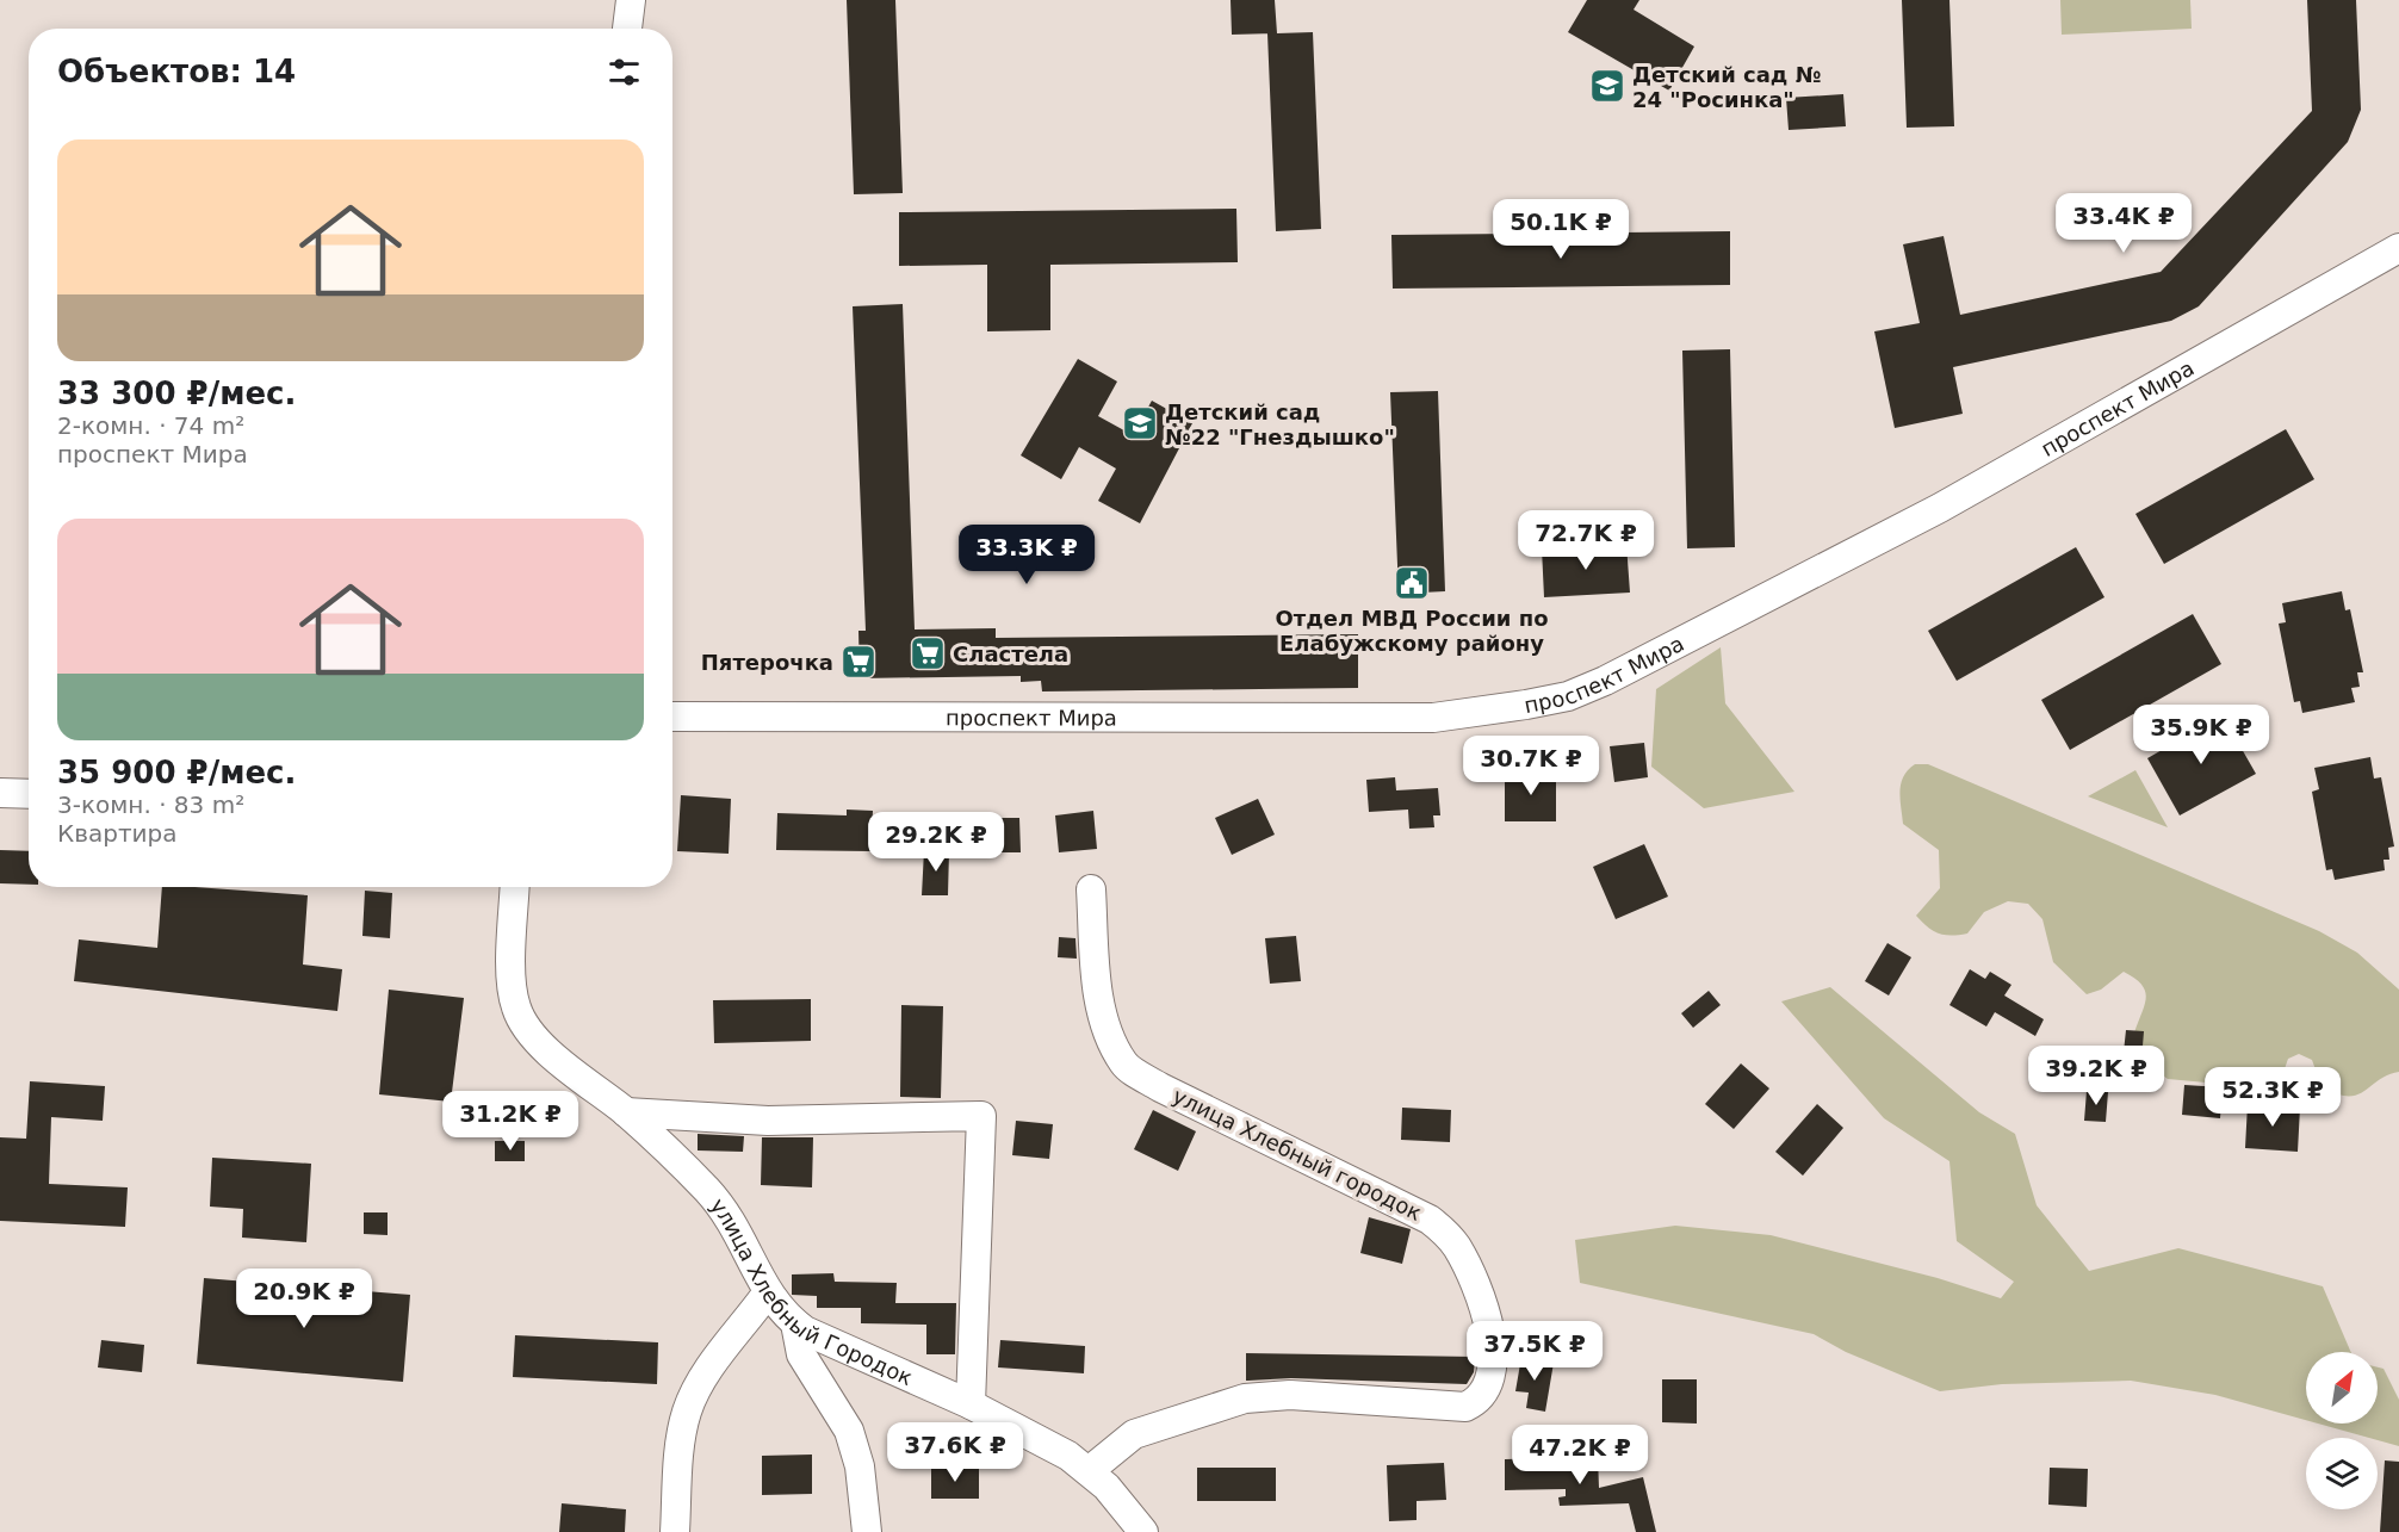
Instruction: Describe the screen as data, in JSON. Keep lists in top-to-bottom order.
{
  "streets": {
    "street": ["проспект Мира", "улица Хлебный городок", "улица Хлебный Городок"]
  },
  "crossings": [
    ["улица Хлебный городок", "улица Хлебный Городок"]
  ],
  "places": {
    "school or university": ["Детский сад № 24 \"Росинка\"", "Детский сад №22 \"Гнездышко\""],
    "public building": ["Отдел МВД России по Елабужскому району"],
    "supermarket": ["Сластела", "Пятерочка"]
  },
  "north": "top right",
  "page": {
    "heading": "Объектов: 14",
    "list": [
      {
        "name": "33 300 ₽/мес.",
        "note": "2-комн. · 74 m² · проспект Мира"
      },
      {
        "name": "35 900 ₽/мес.",
        "note": "3-комн. · 83 m² · Квартира"
      }
    ],
    "price": [
      "33.4K ₽",
      "50.1K ₽",
      "72.7K ₽",
      "33.3K ₽",
      "35.9K ₽",
      "30.7K ₽",
      "29.2K ₽",
      "39.2K ₽",
      "52.3K ₽",
      "31.2K ₽",
      "20.9K ₽",
      "37.5K ₽",
      "37.6K ₽",
      "47.2K ₽"
    ]
  }
}
